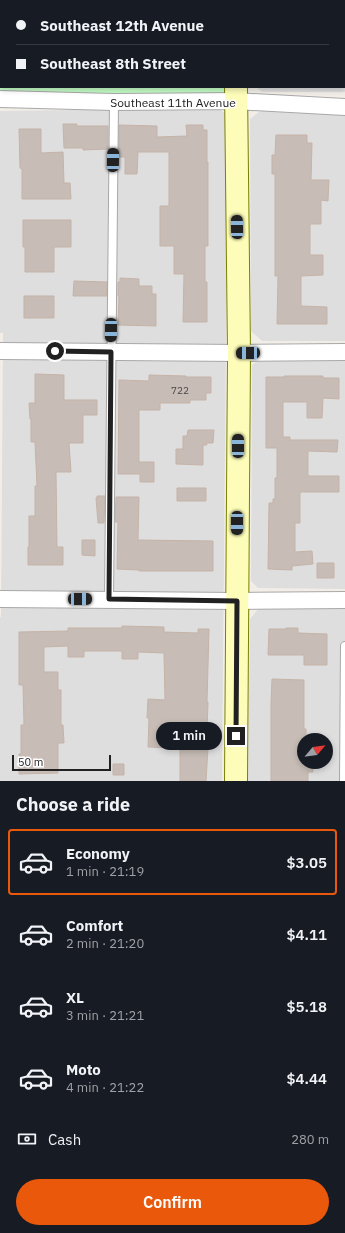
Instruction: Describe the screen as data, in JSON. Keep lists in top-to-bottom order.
{
  "streets": {
    "street": ["Southeast 11th Avenue"]
  },
  "house_numbers": ["722"],
  "scale_bar": "50 m",
  "north": "top right",
  "page": {
    "banner": ["Southeast 12th Avenue", "Southeast 8th Street"],
    "bubble": "1 min",
    "scale": "50 m",
    "heading": "Choose a ride",
    "list": [
      {
        "name": "Economy",
        "note": "1 min · 21:19",
        "value": "$3.05"
      },
      {
        "name": "Comfort",
        "note": "2 min · 21:20",
        "value": "$4.11"
      },
      {
        "name": "XL",
        "note": "3 min · 21:21",
        "value": "$5.18"
      },
      {
        "name": "Moto",
        "note": "4 min · 21:22",
        "value": "$4.44"
      }
    ],
    "pay": ["Cash", "280 m"],
    "buttons": "Confirm"
  }
}
